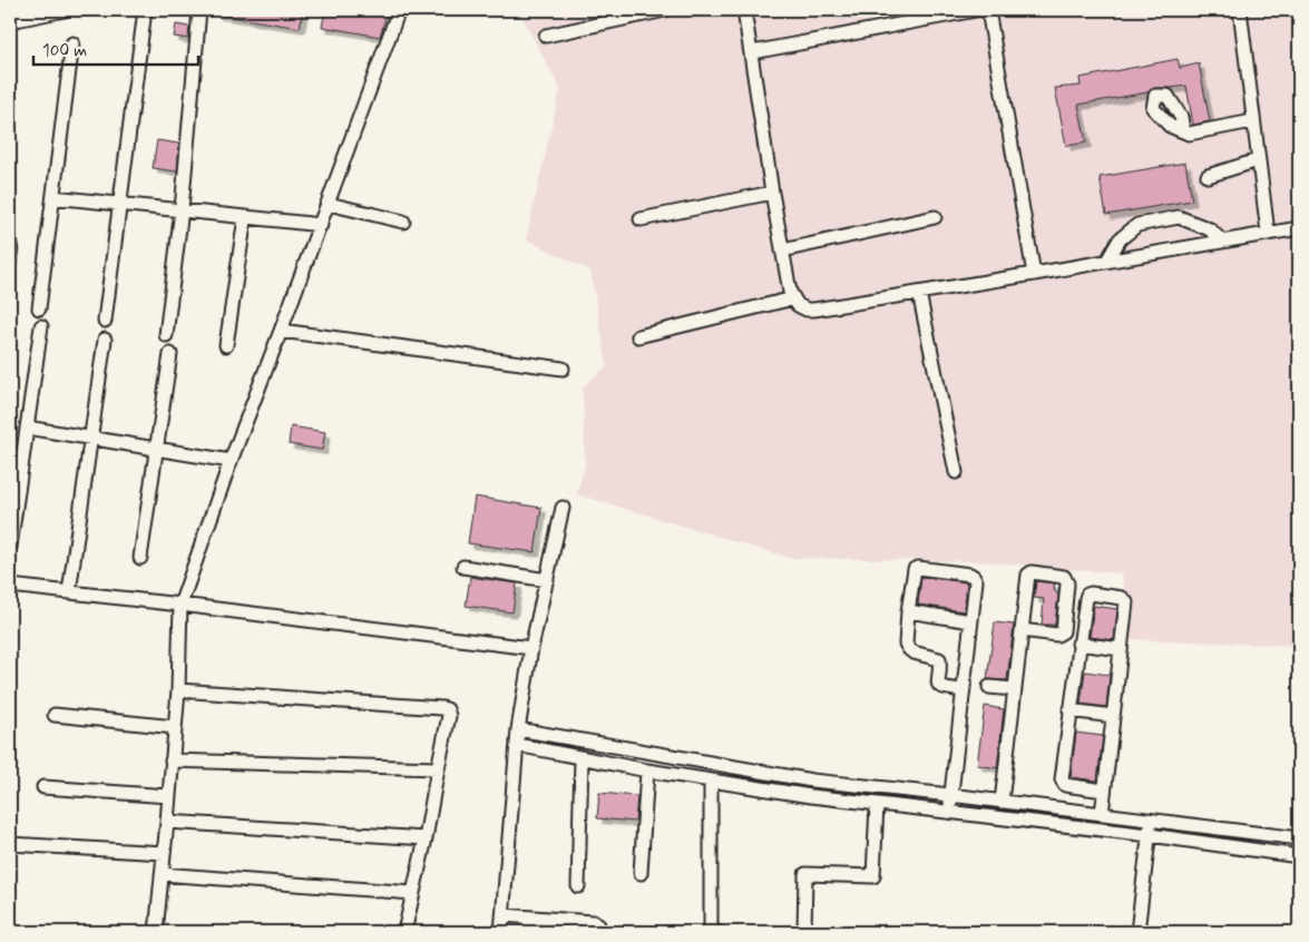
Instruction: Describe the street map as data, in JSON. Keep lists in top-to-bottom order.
{
  "scale_bar": "100 m"
}
